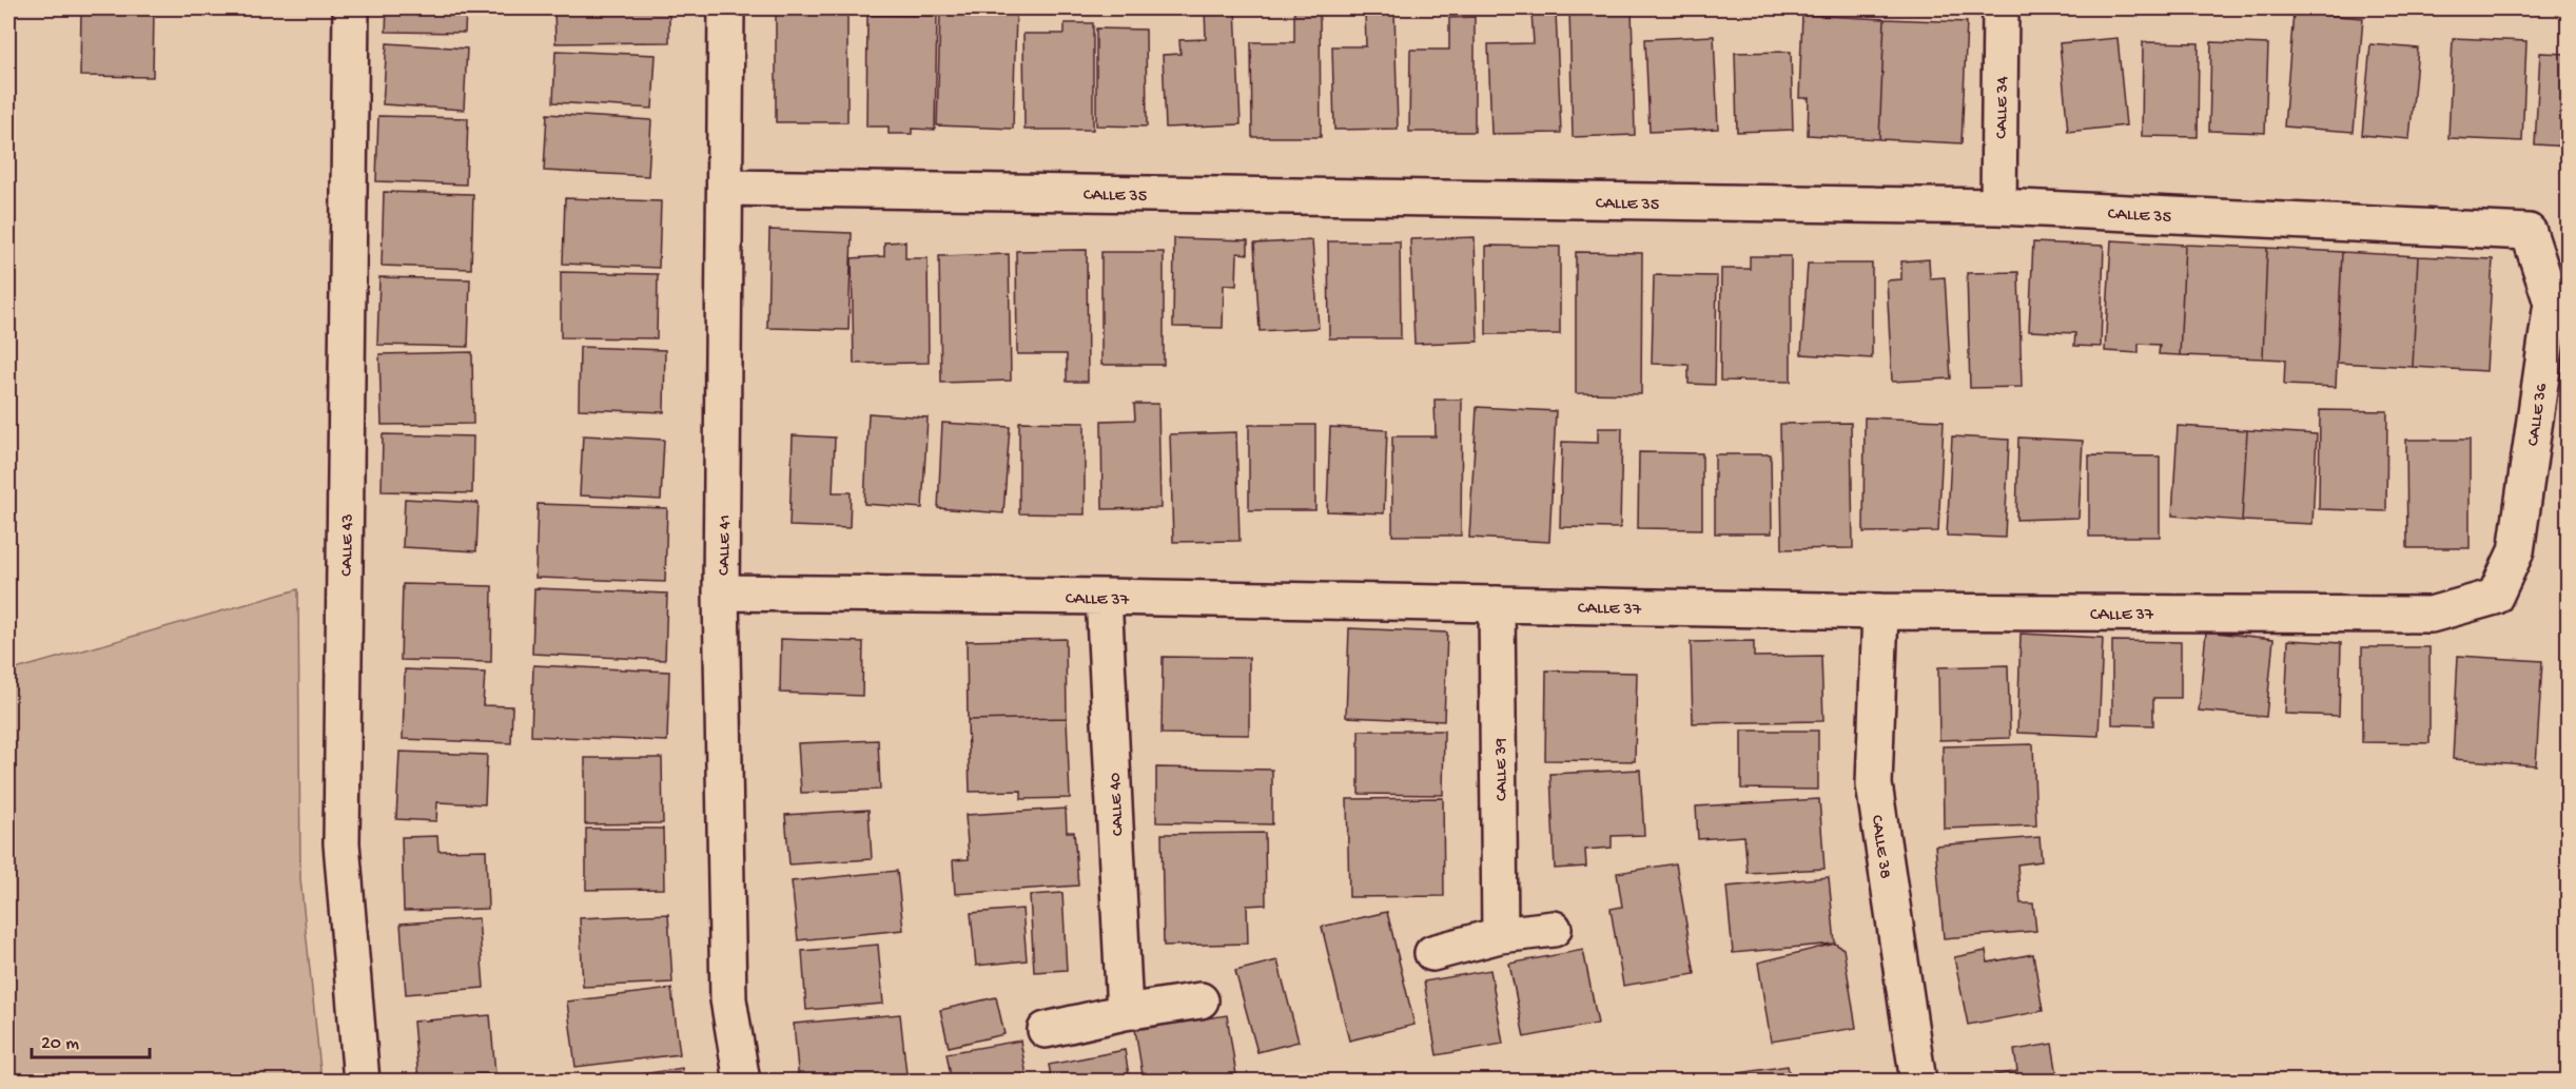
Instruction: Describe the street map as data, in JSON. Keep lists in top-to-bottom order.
{
  "streets": {
    "street": [
      "CALLE 34",
      "CALLE 35",
      "CALLE 36",
      "CALLE 43",
      "CALLE 41",
      "CALLE 37",
      "CALLE 39",
      "CALLE 40",
      "CALLE 38"
    ]
  },
  "crossings": [
    ["CALLE 34", "CALLE 35"],
    ["CALLE 35", "CALLE 36"],
    ["CALLE 35", "CALLE 41"],
    ["CALLE 36", "CALLE 37"],
    ["CALLE 41", "CALLE 37"],
    ["CALLE 37", "CALLE 39"],
    ["CALLE 37", "CALLE 40"],
    ["CALLE 37", "CALLE 38"]
  ],
  "scale_bar": "20 m"
}
